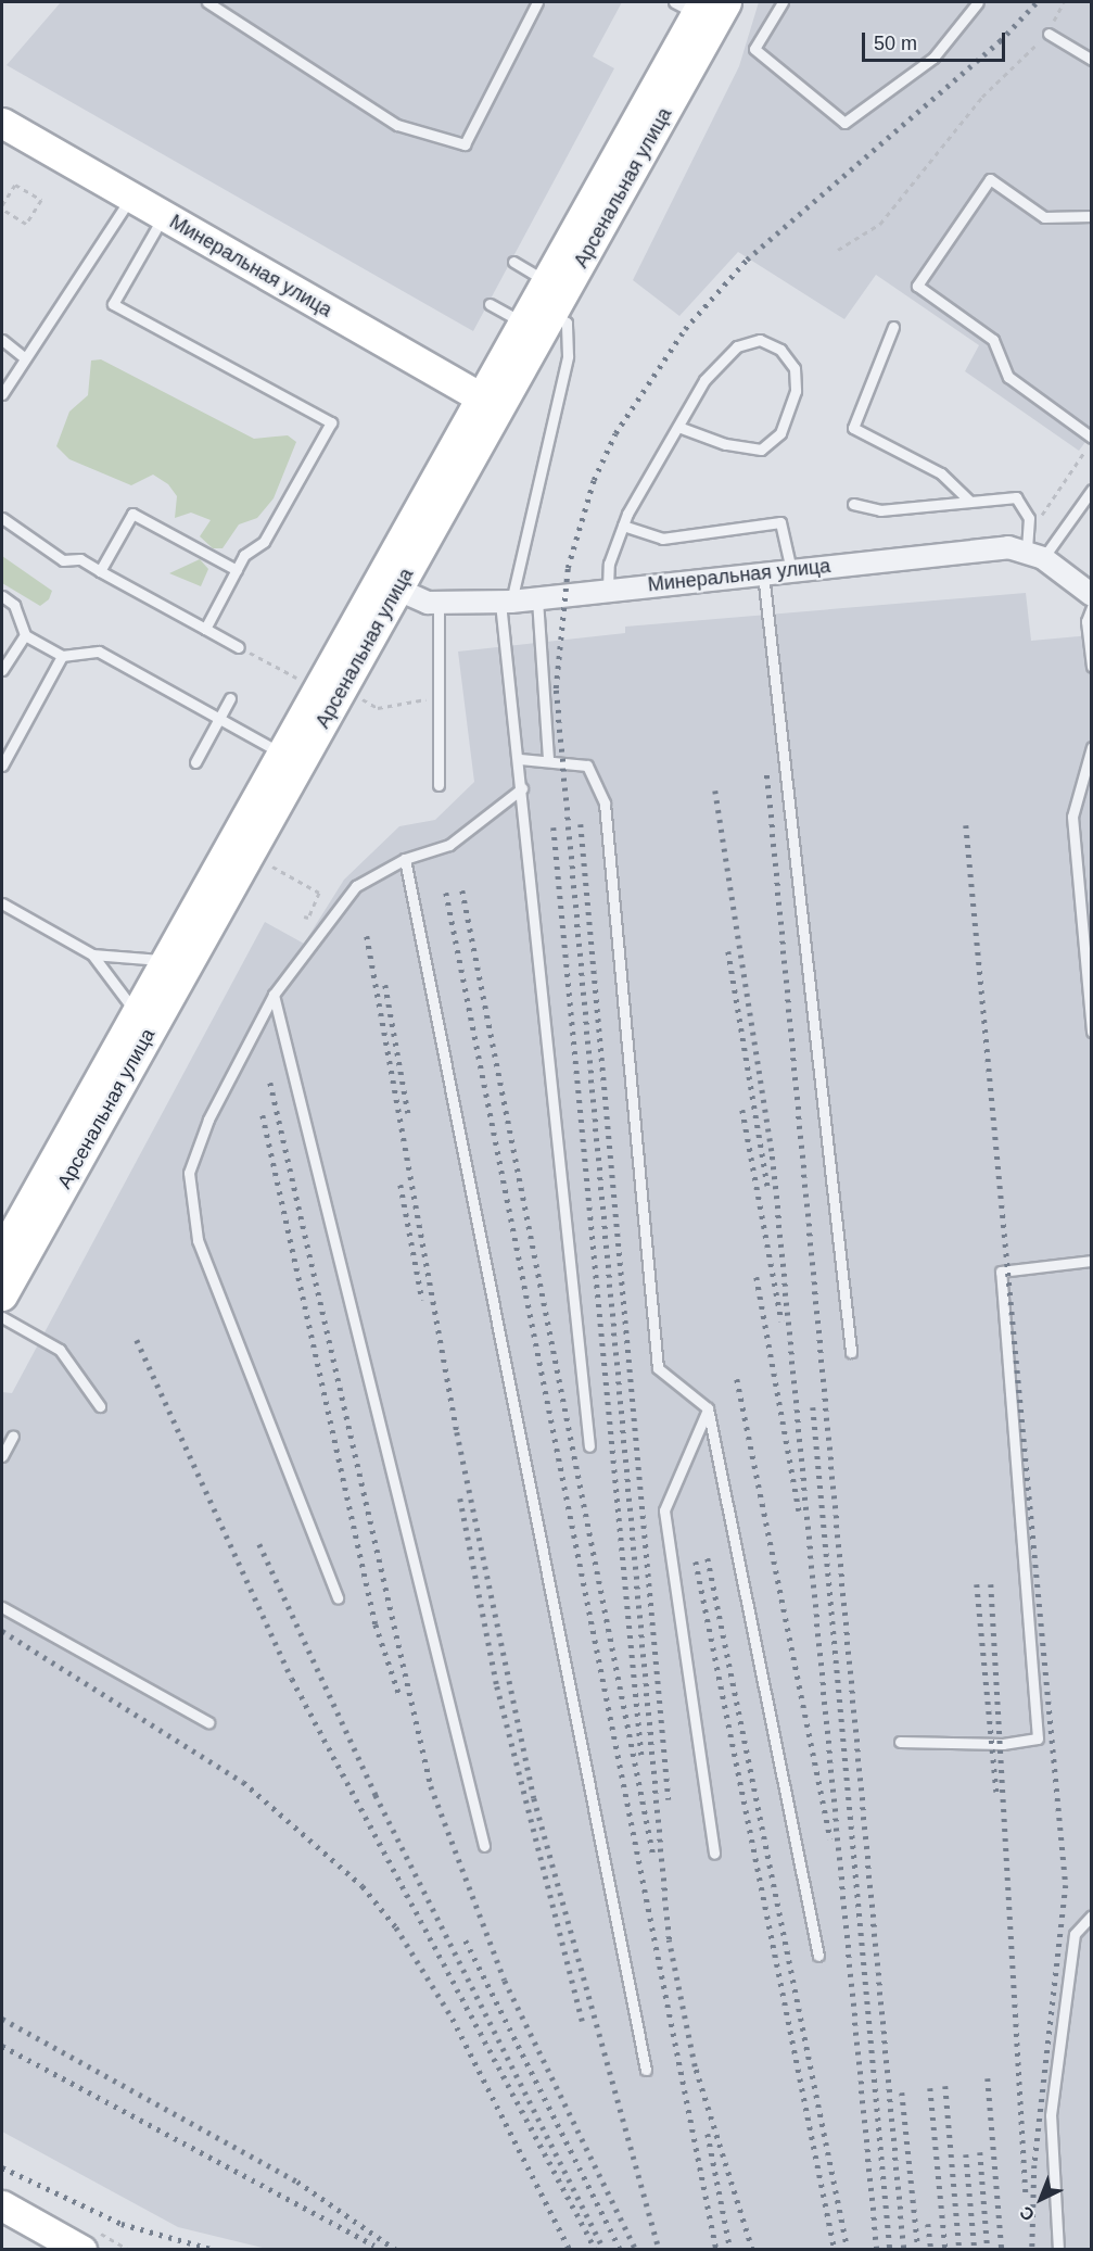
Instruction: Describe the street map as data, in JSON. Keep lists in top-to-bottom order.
{
  "streets": {
    "street": ["Арсенальная улица", "Минеральная улица"]
  },
  "crossings": [
    ["Арсенальная улица", "Минеральная улица"]
  ],
  "scale_bar": "50 m",
  "north": "bottom left"
}
